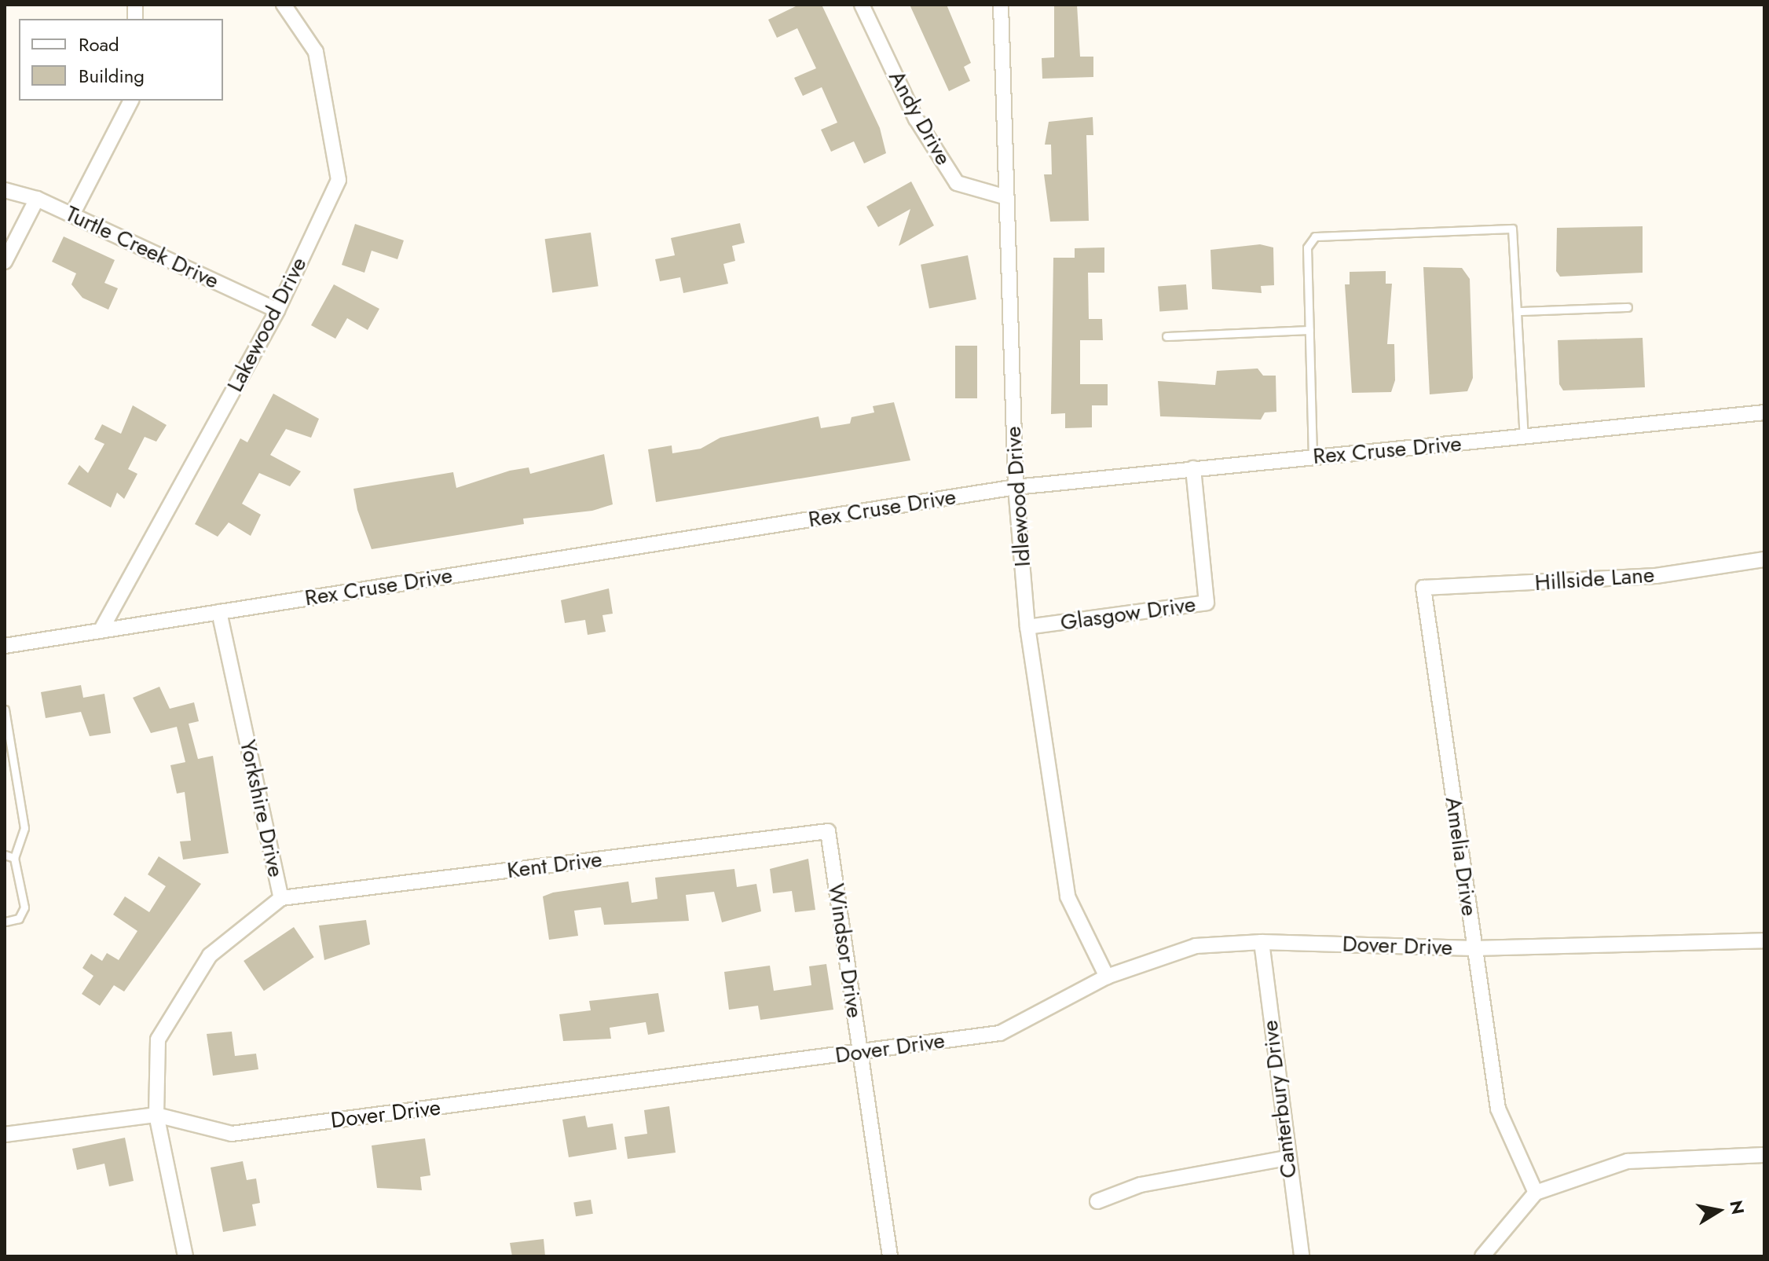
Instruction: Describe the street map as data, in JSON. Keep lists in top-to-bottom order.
{
  "streets": {
    "street": [
      "Andy Drive",
      "Turtle Creek Drive",
      "Lakewood Drive",
      "Rex Cruse Drive",
      "Idlewood Drive",
      "Hillside Lane",
      "Glasgow Drive",
      "Yorkshire Drive",
      "Amelia Drive",
      "Kent Drive",
      "Dover Drive",
      "Windsor Drive",
      "Canterbury Drive"
    ]
  },
  "crossings": [
    ["Andy Drive", "Idlewood Drive"],
    ["Turtle Creek Drive", "Lakewood Drive"],
    ["Lakewood Drive", "Rex Cruse Drive"],
    ["Rex Cruse Drive", "Idlewood Drive"],
    ["Rex Cruse Drive", "Glasgow Drive"],
    ["Rex Cruse Drive", "Yorkshire Drive"],
    ["Idlewood Drive", "Glasgow Drive"],
    ["Idlewood Drive", "Dover Drive"],
    ["Hillside Lane", "Amelia Drive"],
    ["Yorkshire Drive", "Kent Drive"],
    ["Yorkshire Drive", "Dover Drive"],
    ["Amelia Drive", "Dover Drive"],
    ["Kent Drive", "Windsor Drive"],
    ["Dover Drive", "Windsor Drive"],
    ["Dover Drive", "Canterbury Drive"]
  ],
  "legend": ["Road", "Building"],
  "north": "right"
}
